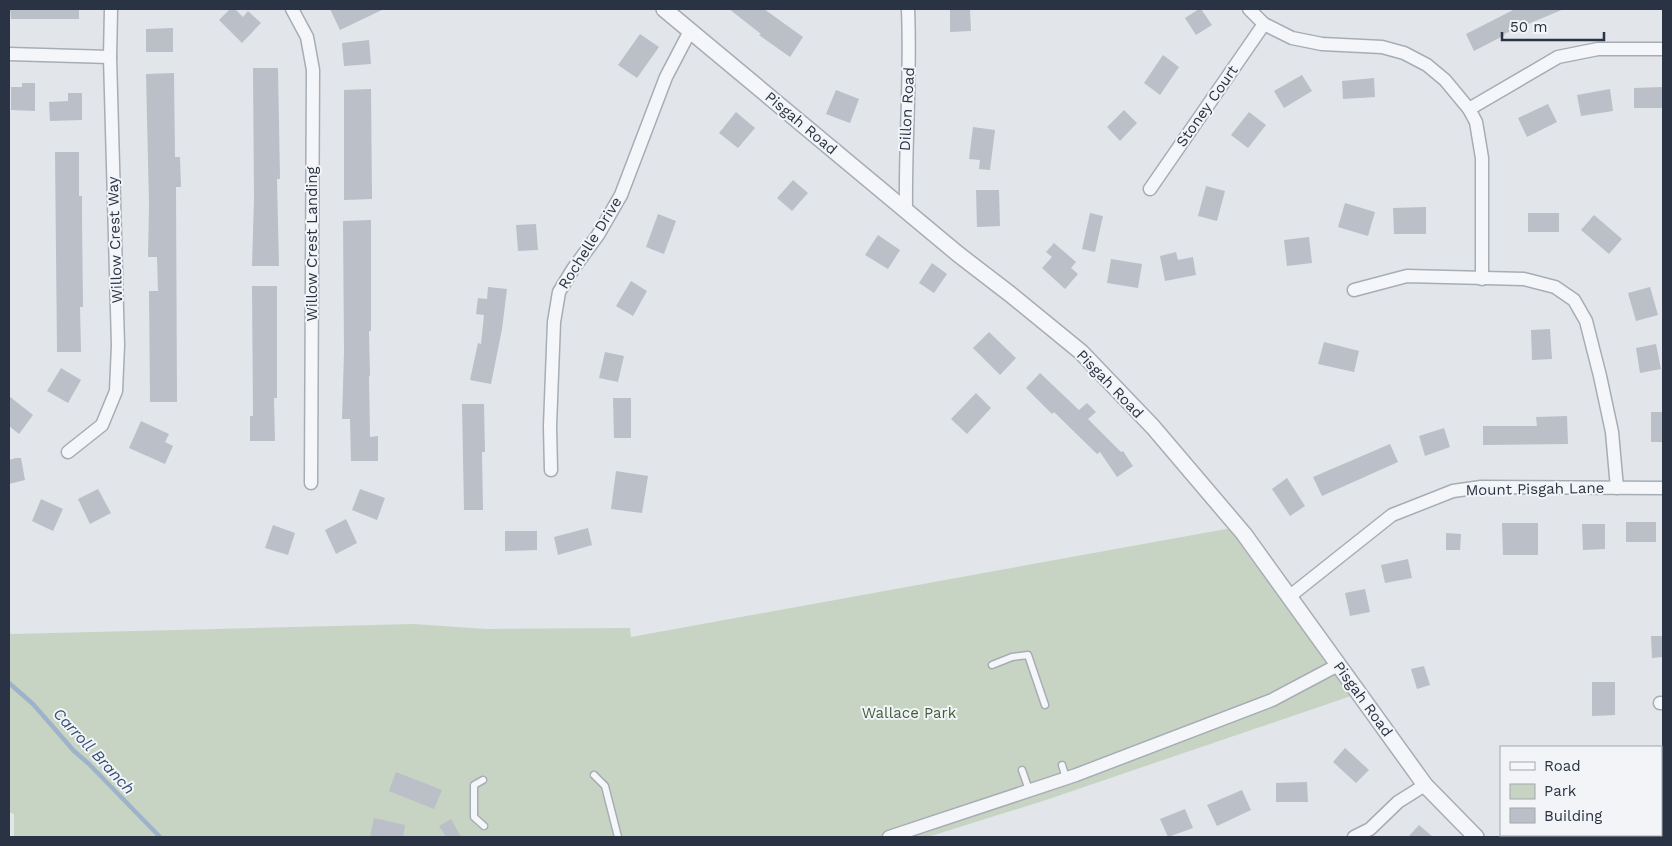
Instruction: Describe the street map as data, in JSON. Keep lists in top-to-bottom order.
{
  "streets": {
    "street": [
      "Stoney Court",
      "Dillon Road",
      "Pisgah Road",
      "Willow Crest Way",
      "Rochelle Drive",
      "Willow Crest Landing",
      "Mount Pisgah Lane"
    ]
  },
  "crossings": [
    ["Dillon Road", "Pisgah Road"],
    ["Pisgah Road", "Rochelle Drive"],
    ["Pisgah Road", "Mount Pisgah Lane"]
  ],
  "water": ["Carroll Branch"],
  "parks": ["Wallace Park"],
  "legend": ["Road", "Park", "Building"],
  "scale_bar": "50 m"
}
